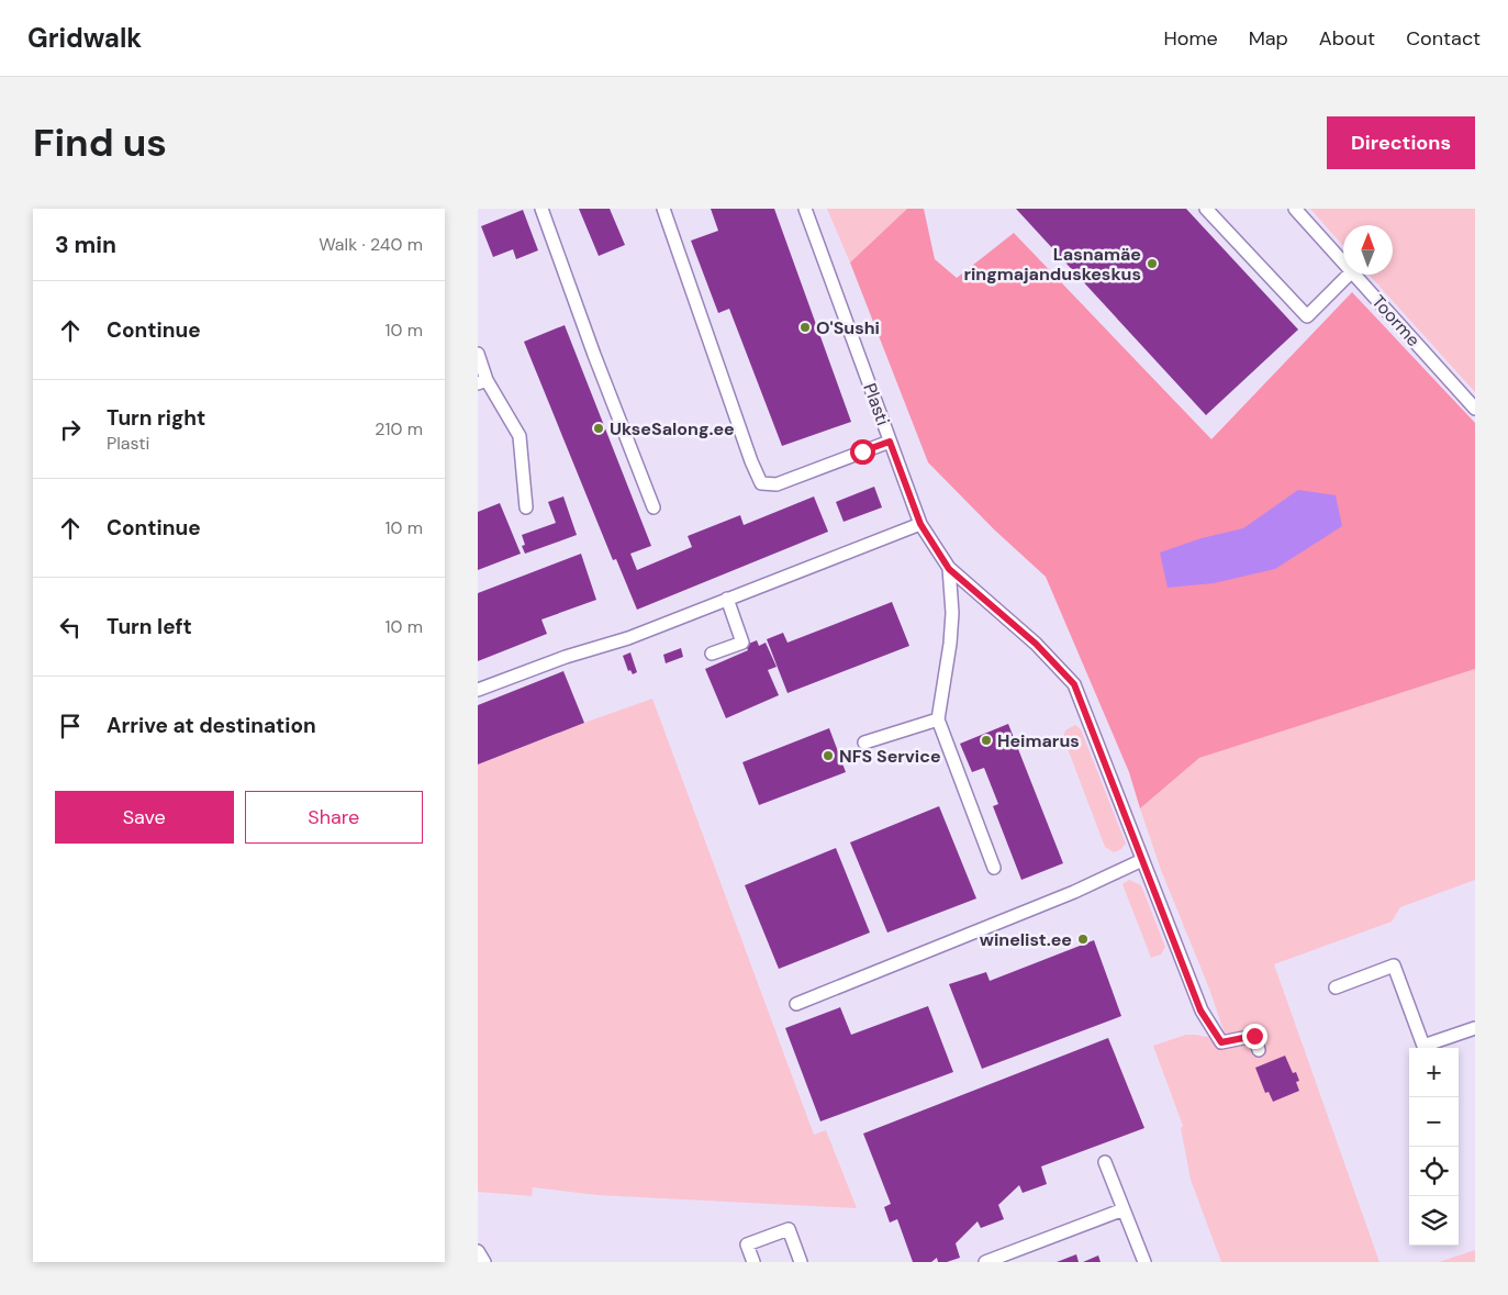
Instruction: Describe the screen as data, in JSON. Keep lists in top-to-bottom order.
{
  "streets": {
    "lane": ["Toorme", "Plasti"]
  },
  "places": [
    "Lasnamäe ringmajanduskeskus",
    "O'Sushi",
    "UkseSalong.ee",
    "Heimarus",
    "NFS Service",
    "winelist.ee"
  ],
  "north": "top",
  "page": {
    "header": "Gridwalk",
    "nav": [
      "Home",
      "Map",
      "About",
      "Contact"
    ],
    "buttons": [
      "Directions",
      ["Save", "Share"]
    ],
    "title": "Find us",
    "heading": ["3 min", "Walk · 240 m"],
    "list": [
      ["Continue", "10 m"],
      ["Turn right", "Plasti", "210 m"],
      ["Continue", "10 m"],
      ["Turn left", "10 m"],
      "Arrive at destination"
    ],
    "map_buttons": ["+", "−"]
  }
}
